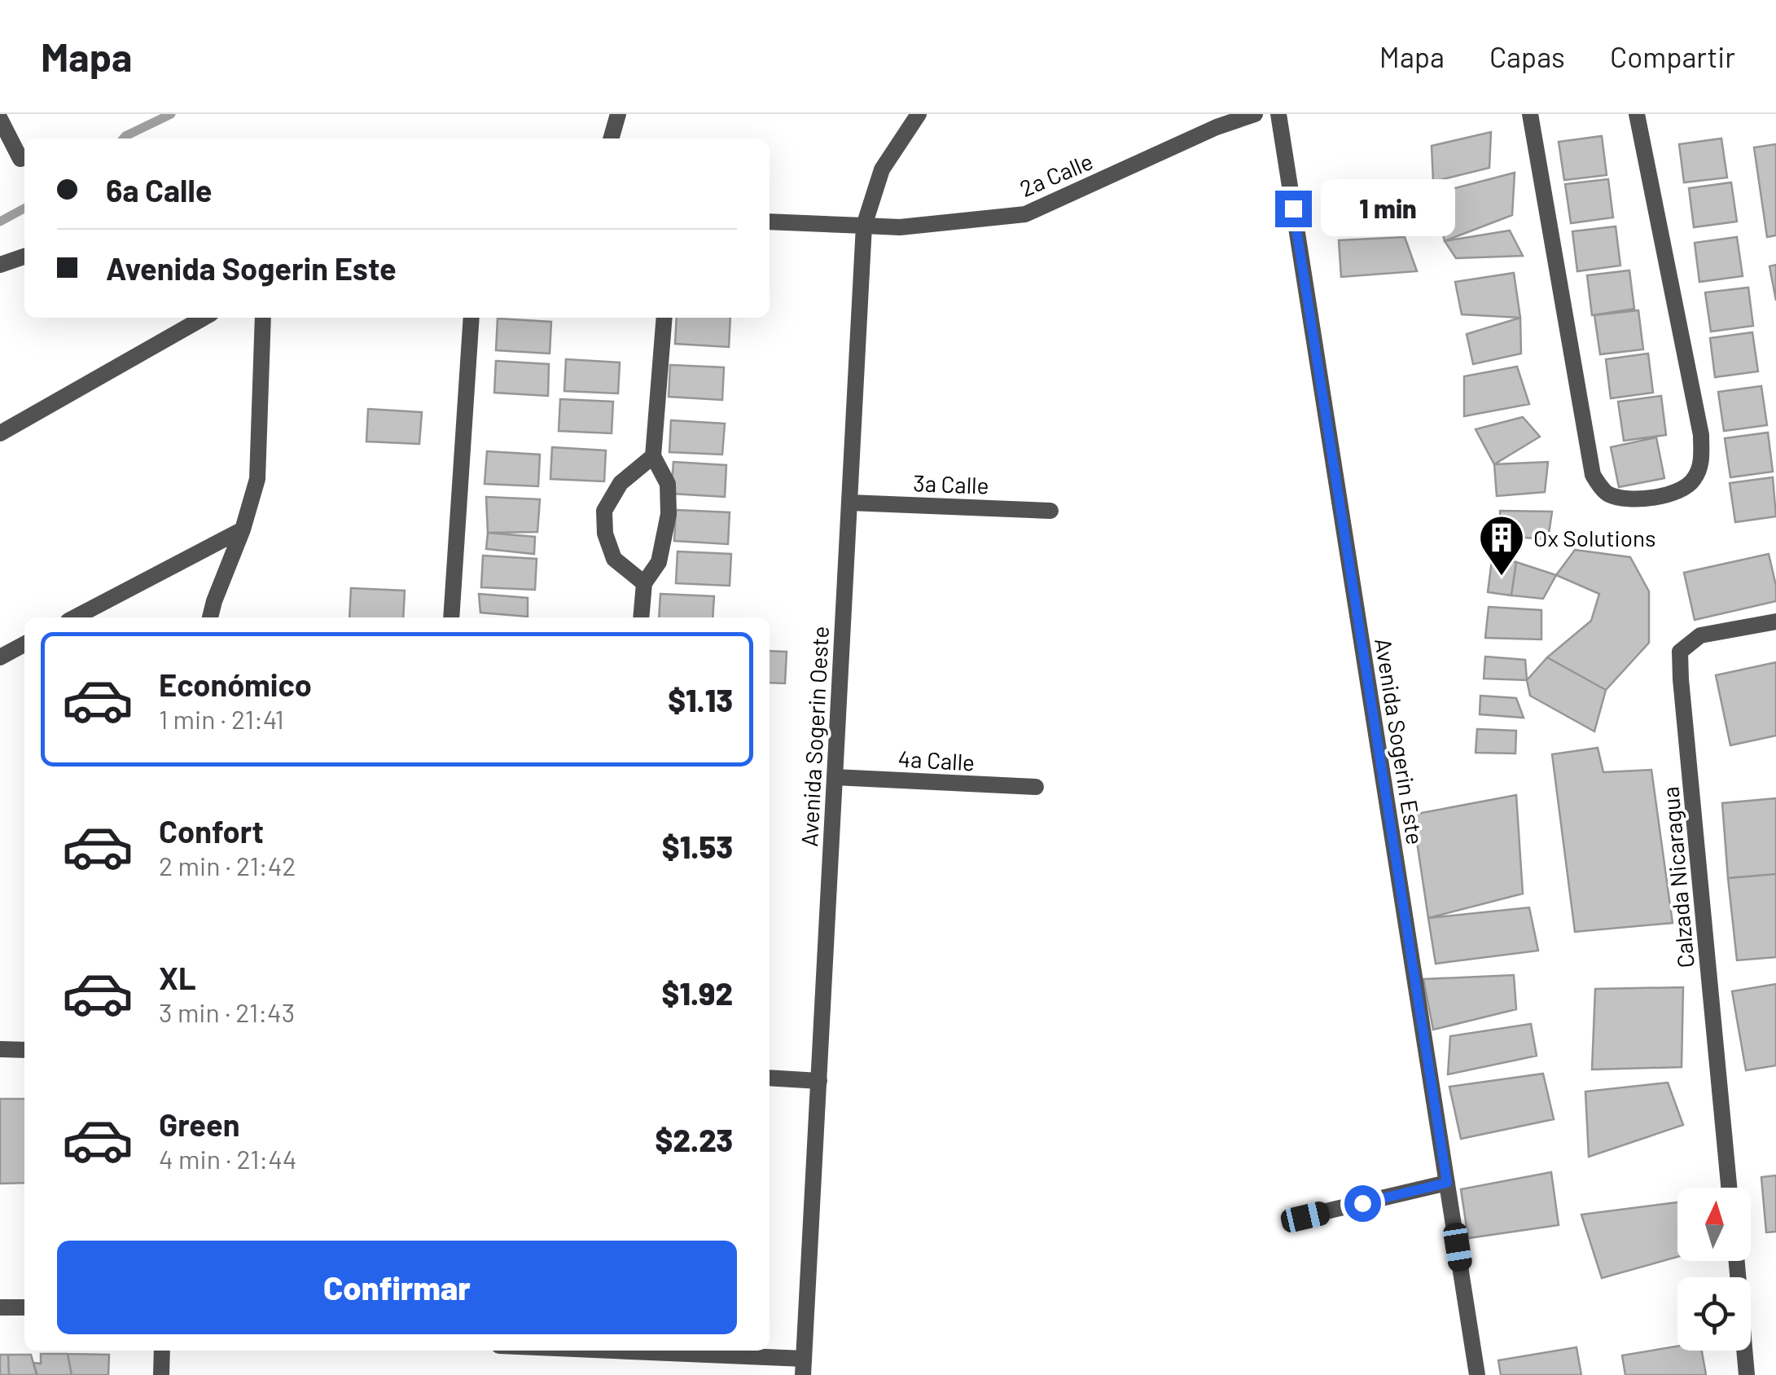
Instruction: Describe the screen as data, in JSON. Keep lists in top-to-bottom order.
{
  "streets": {
    "street": [
      "2a Calle",
      "3a Calle",
      "Avenida Sogerin Oeste",
      "Avenida Sogerin Este",
      "4a Calle",
      "Calzada Nicaragua"
    ]
  },
  "crossings": [
    ["2a Calle", "Avenida Sogerin Oeste"],
    ["3a Calle", "Avenida Sogerin Oeste"],
    ["Avenida Sogerin Oeste", "4a Calle"]
  ],
  "places": {
    "building": ["Ox Solutions"]
  },
  "north": "top",
  "page": {
    "header": "Mapa",
    "nav": ["Mapa", "Capas", "Compartir"],
    "banner": ["6a Calle", "Avenida Sogerin Este"],
    "bubble": "1 min",
    "list": [
      {
        "name": "Económico",
        "note": "1 min · 21:41",
        "value": "$1.13"
      },
      {
        "name": "Confort",
        "note": "2 min · 21:42",
        "value": "$1.53"
      },
      {
        "name": "XL",
        "note": "3 min · 21:43",
        "value": "$1.92"
      },
      {
        "name": "Green",
        "note": "4 min · 21:44",
        "value": "$2.23"
      }
    ],
    "buttons": "Confirmar"
  }
}
